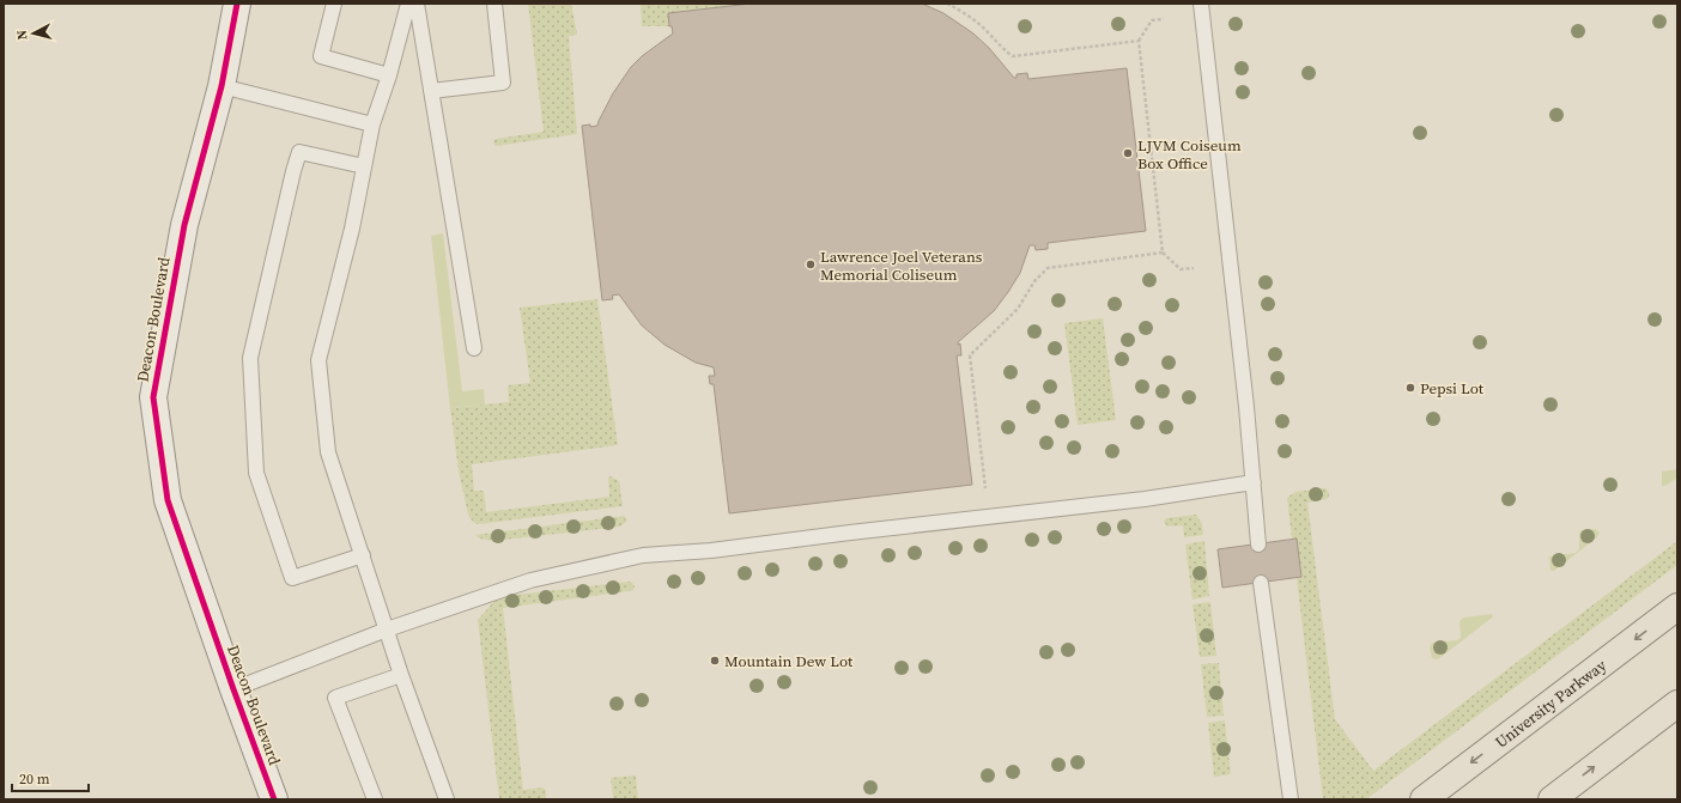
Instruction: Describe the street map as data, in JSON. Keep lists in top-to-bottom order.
{
  "streets": {
    "main road": ["University Parkway"],
    "street": ["Deacon Boulevard"]
  },
  "places": [
    "LJVM Coiseum Box Office",
    "Lawrence Joel Veterans Memorial Coliseum",
    "Pepsi Lot",
    "Mountain Dew Lot"
  ],
  "scale_bar": "20 m",
  "north": "left"
}
